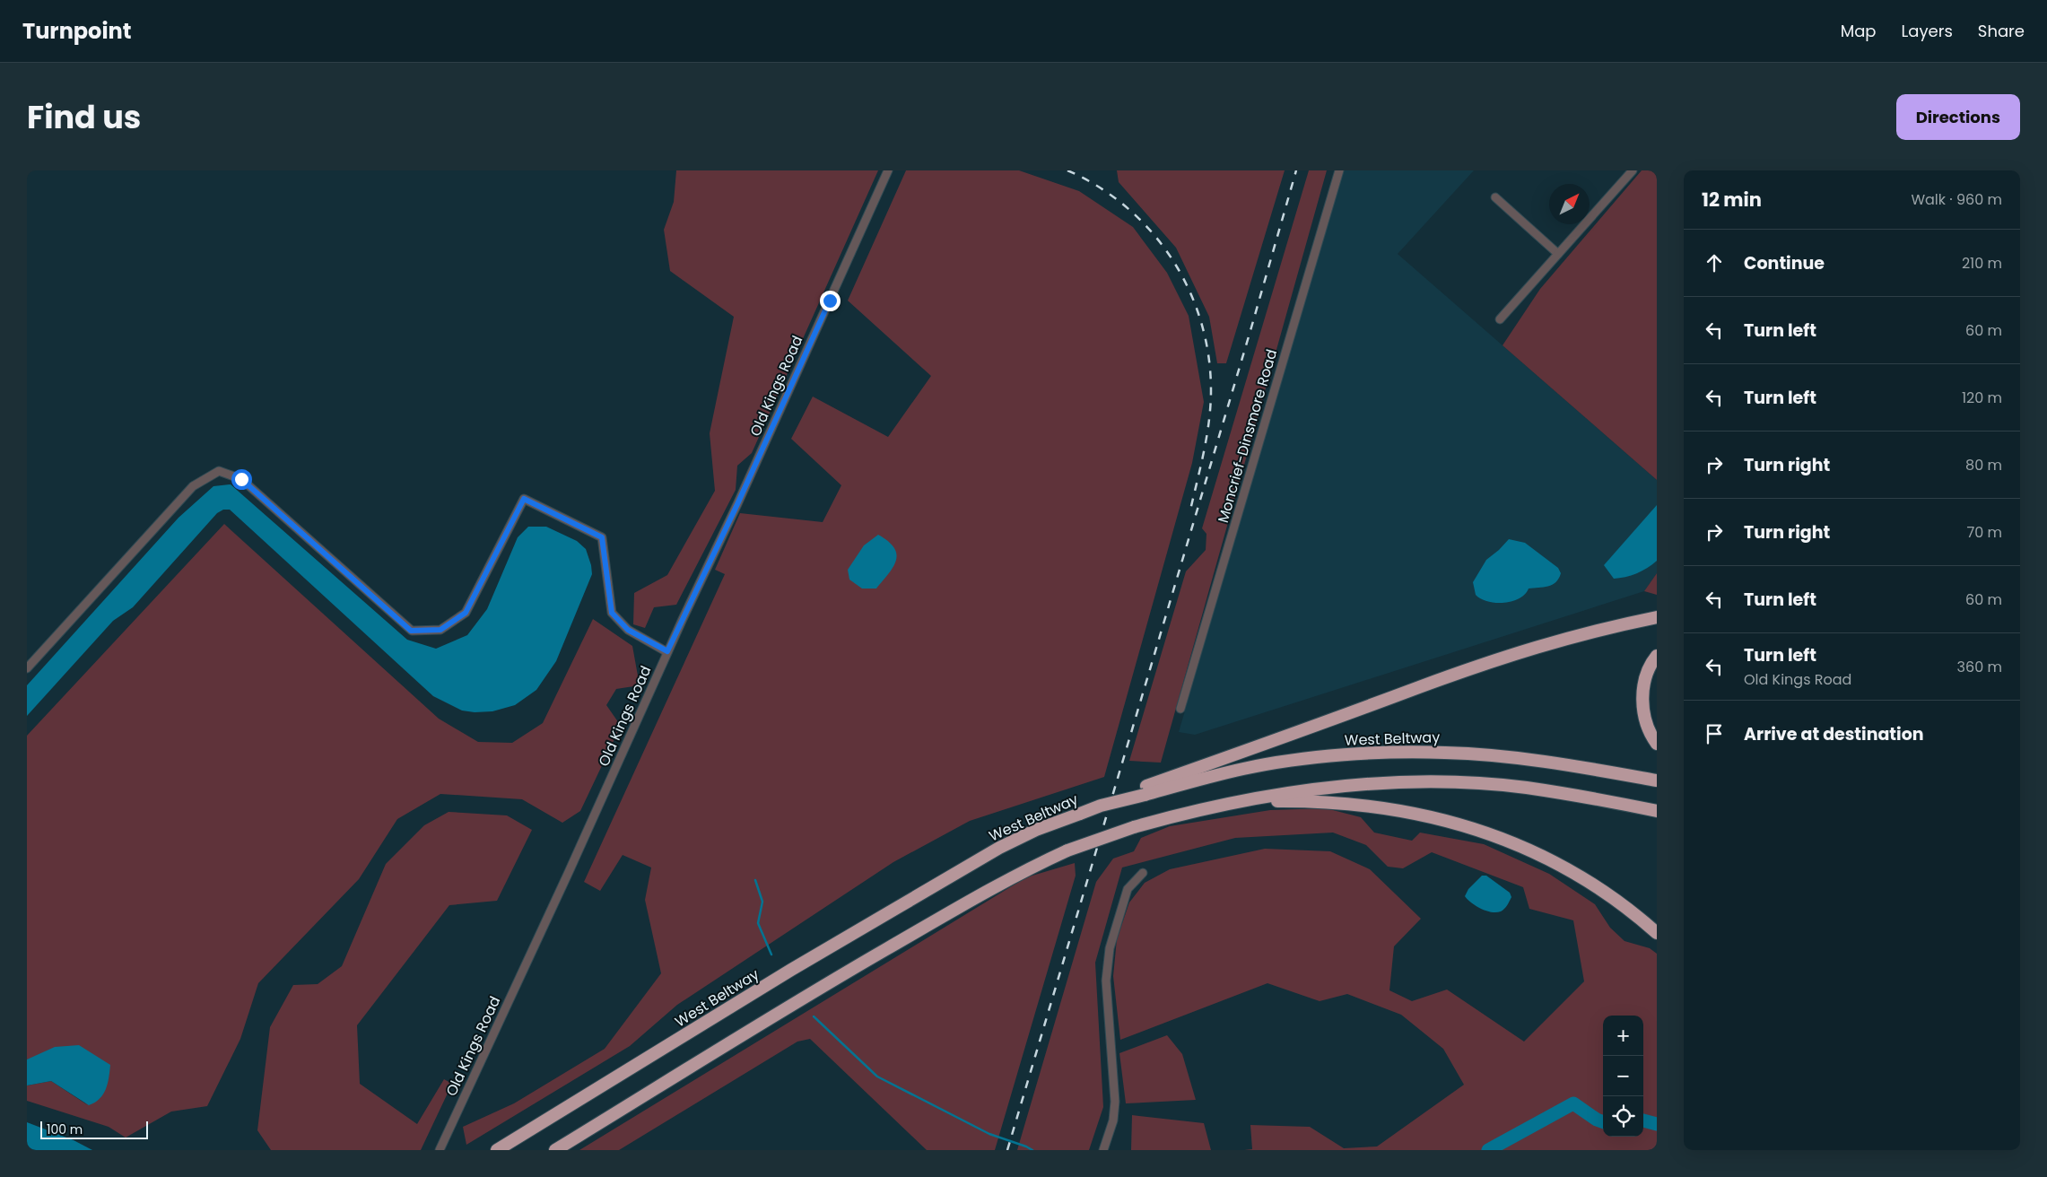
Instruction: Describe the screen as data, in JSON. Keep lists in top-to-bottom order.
{
  "streets": {
    "highway": ["West Beltway"],
    "street": ["Old Kings Road", "Moncrief-Dinsmore Road"]
  },
  "scale_bar": "100 m",
  "north": "top right",
  "page": {
    "header": "Turnpoint",
    "nav": ["Map", "Layers", "Share"],
    "title": "Find us",
    "buttons": "Directions",
    "heading": ["12 min", "Walk · 960 m"],
    "list": [
      ["Continue", "210 m"],
      ["Turn left", "60 m"],
      ["Turn left", "120 m"],
      ["Turn right", "80 m"],
      ["Turn right", "70 m"],
      ["Turn left", "60 m"],
      ["Turn left", "Old Kings Road", "360 m"],
      "Arrive at destination"
    ],
    "map_buttons": ["+", "−"],
    "scale": "100 m"
  }
}
